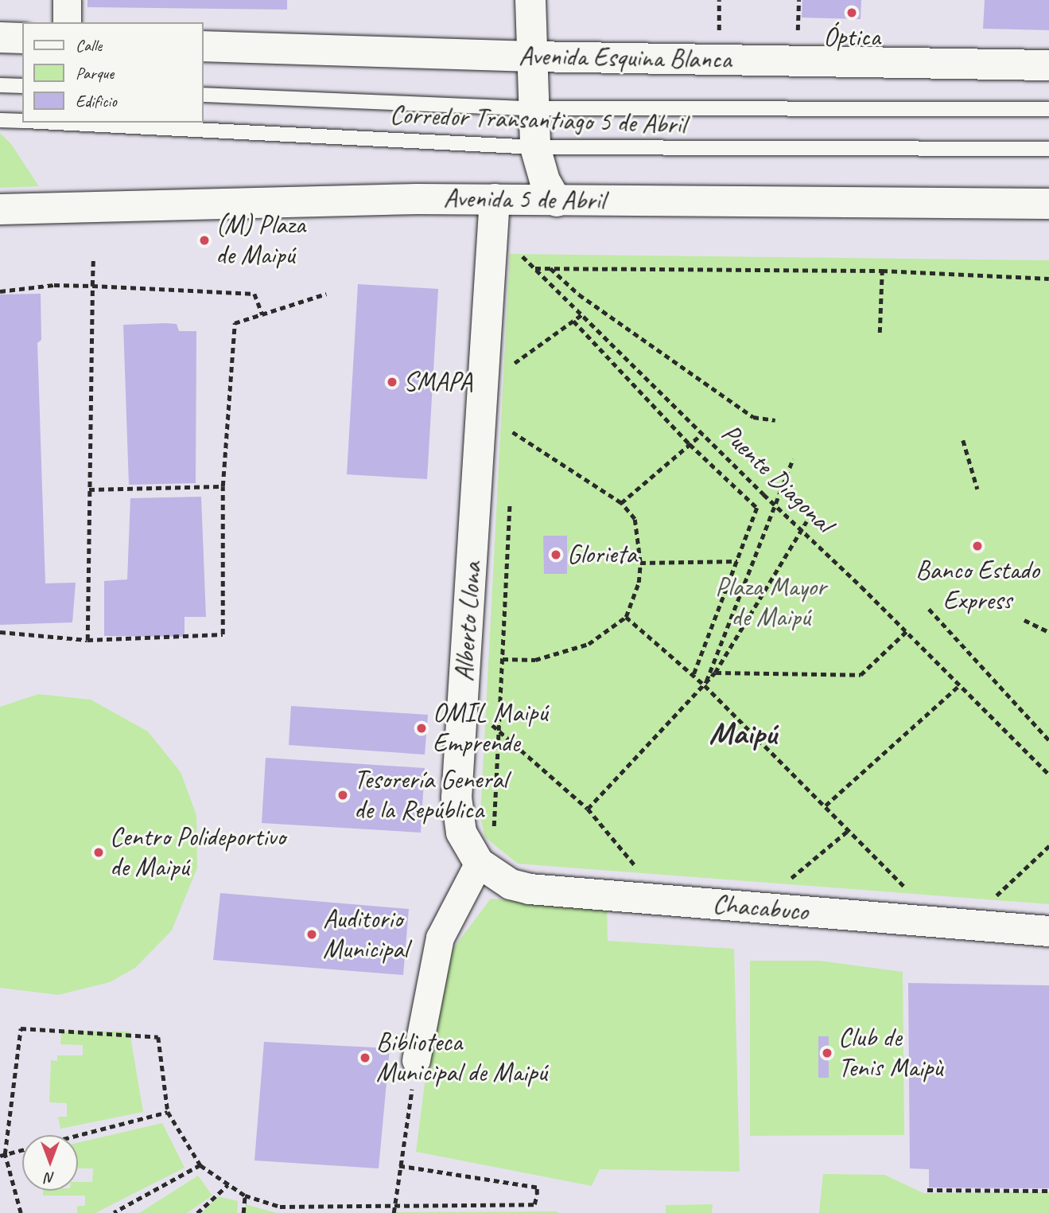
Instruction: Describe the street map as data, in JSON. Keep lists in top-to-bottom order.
{
  "streets": {
    "main road": [
      "Avenida Esquina Blanca",
      "Avenida 5 de Abril",
      "Alberto Llona",
      "Chacabuco"
    ],
    "lane": ["Corredor Transantiago 5 de Abril"],
    "path": ["Puente Diagonal"]
  },
  "crossings": [
    ["Avenida 5 de Abril", "Alberto Llona"],
    ["Alberto Llona", "Chacabuco"]
  ],
  "districts": ["Maipú"],
  "parks": ["Plaza Mayor de Maipú"],
  "places": [
    "Óptica",
    "(M) Plaza de Maipú",
    "SMAPA",
    "Banco Estado Express",
    "Glorieta",
    "OMIL Maipú Emprende",
    "Tesorería General de la República",
    "Centro Polideportivo de Maipú",
    "Auditorio Municipal",
    "Club de Tenis Maipù",
    "Biblioteca Municipal de Maipú"
  ],
  "legend": ["Calle", "Parque", "Edificio"],
  "north": "bottom"
}
